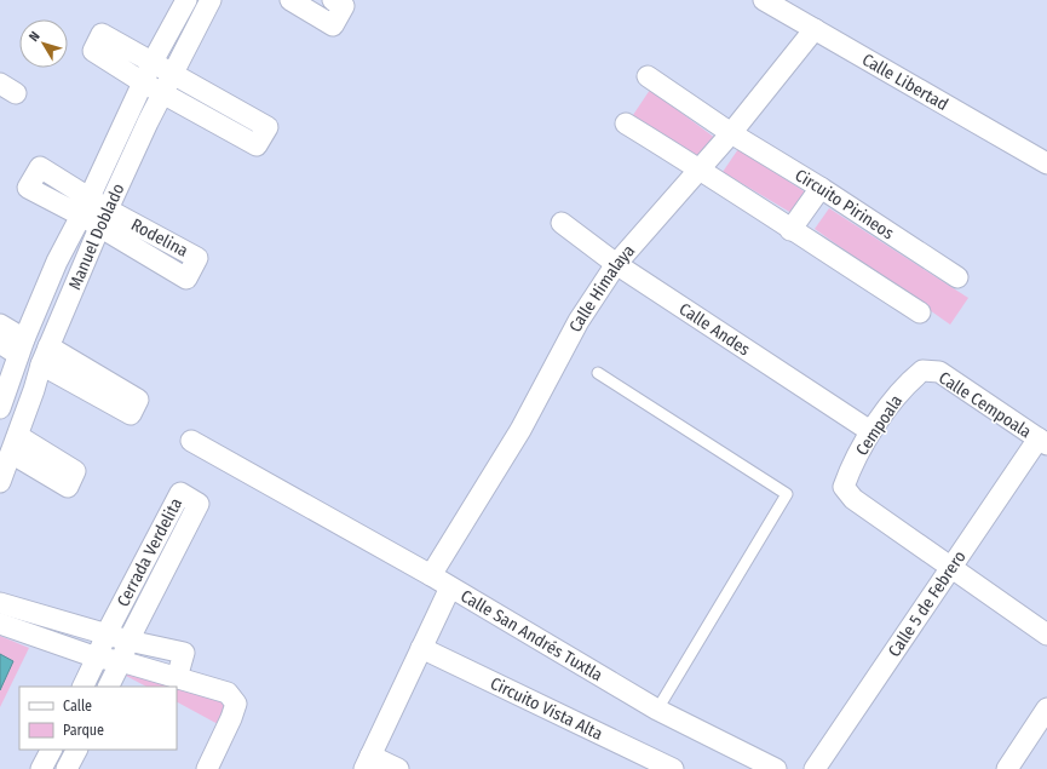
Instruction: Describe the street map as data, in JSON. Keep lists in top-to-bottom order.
{
  "streets": {
    "street": [
      "Calle Libertad",
      "Circuito Pirineos",
      "Manuel Doblado",
      "Calle Himalaya",
      "Calle Andes",
      "Calle Cempoala",
      "Cempoala",
      "Cerrada Verdelita",
      "Calle 5 de Febrero",
      "Calle San Andrés Tuxtla",
      "Circuito Vista Alta"
    ]
  },
  "crossings": [
    ["Calle Libertad", "Calle Himalaya"],
    ["Circuito Pirineos", "Calle Himalaya"],
    ["Calle Himalaya", "Calle Andes"],
    ["Calle Himalaya", "Calle San Andrés Tuxtla"],
    ["Calle Andes", "Cempoala"],
    ["Calle Cempoala", "Cempoala"],
    ["Calle Cempoala", "Calle 5 de Febrero"],
    ["Cempoala", "Calle 5 de Febrero"]
  ],
  "legend": ["Calle", "Parque"],
  "north": "top left"
}
